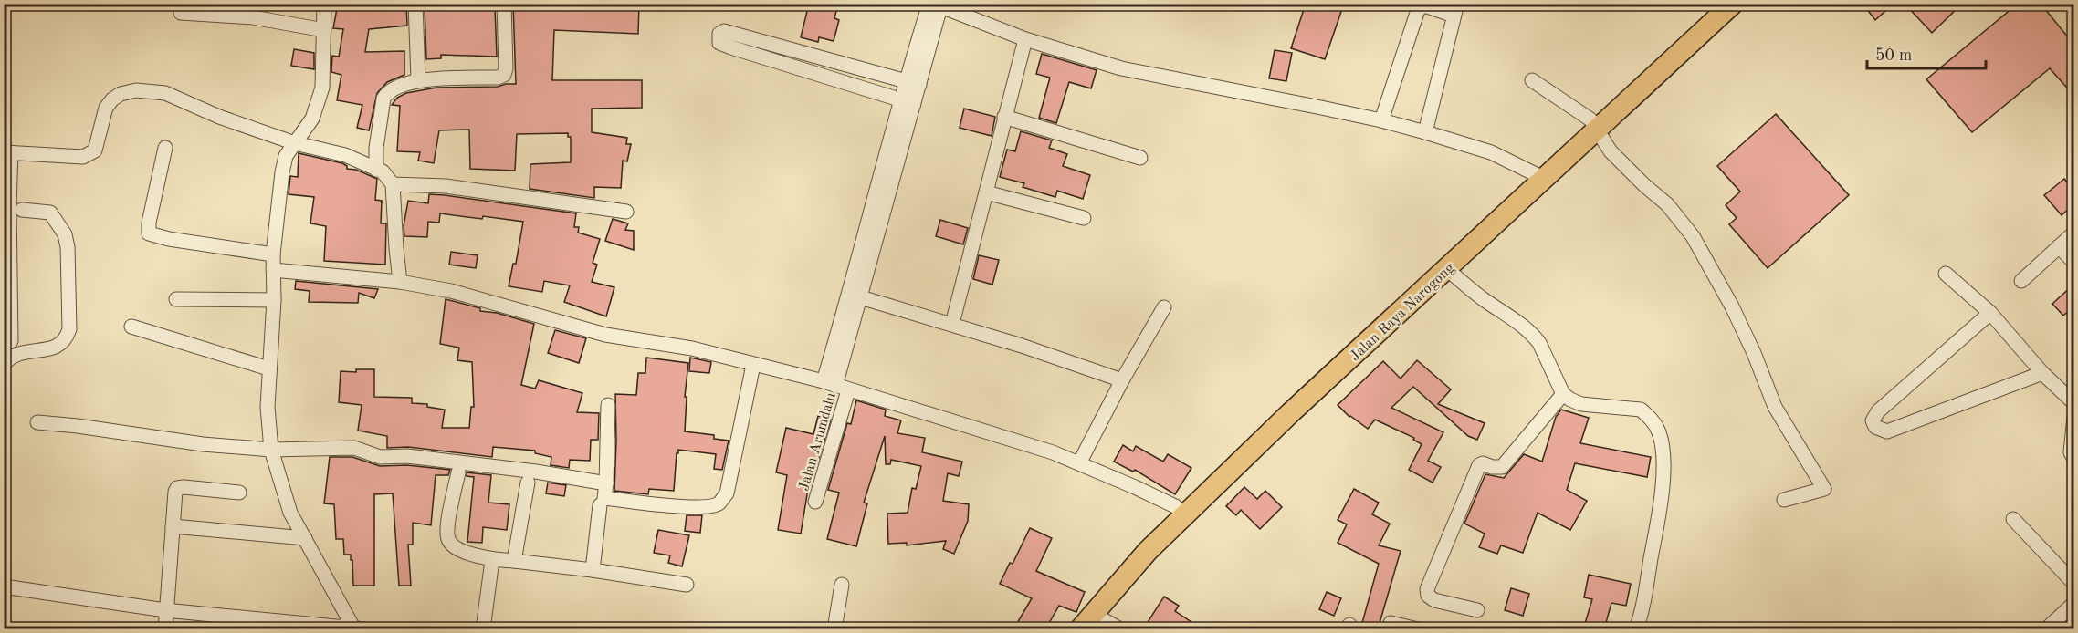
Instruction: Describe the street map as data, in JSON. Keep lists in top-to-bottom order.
{
  "streets": {
    "main road": ["Jalan Raya Narogong"],
    "street": ["Jalan Arumdalu"]
  },
  "scale_bar": "50 m"
}
